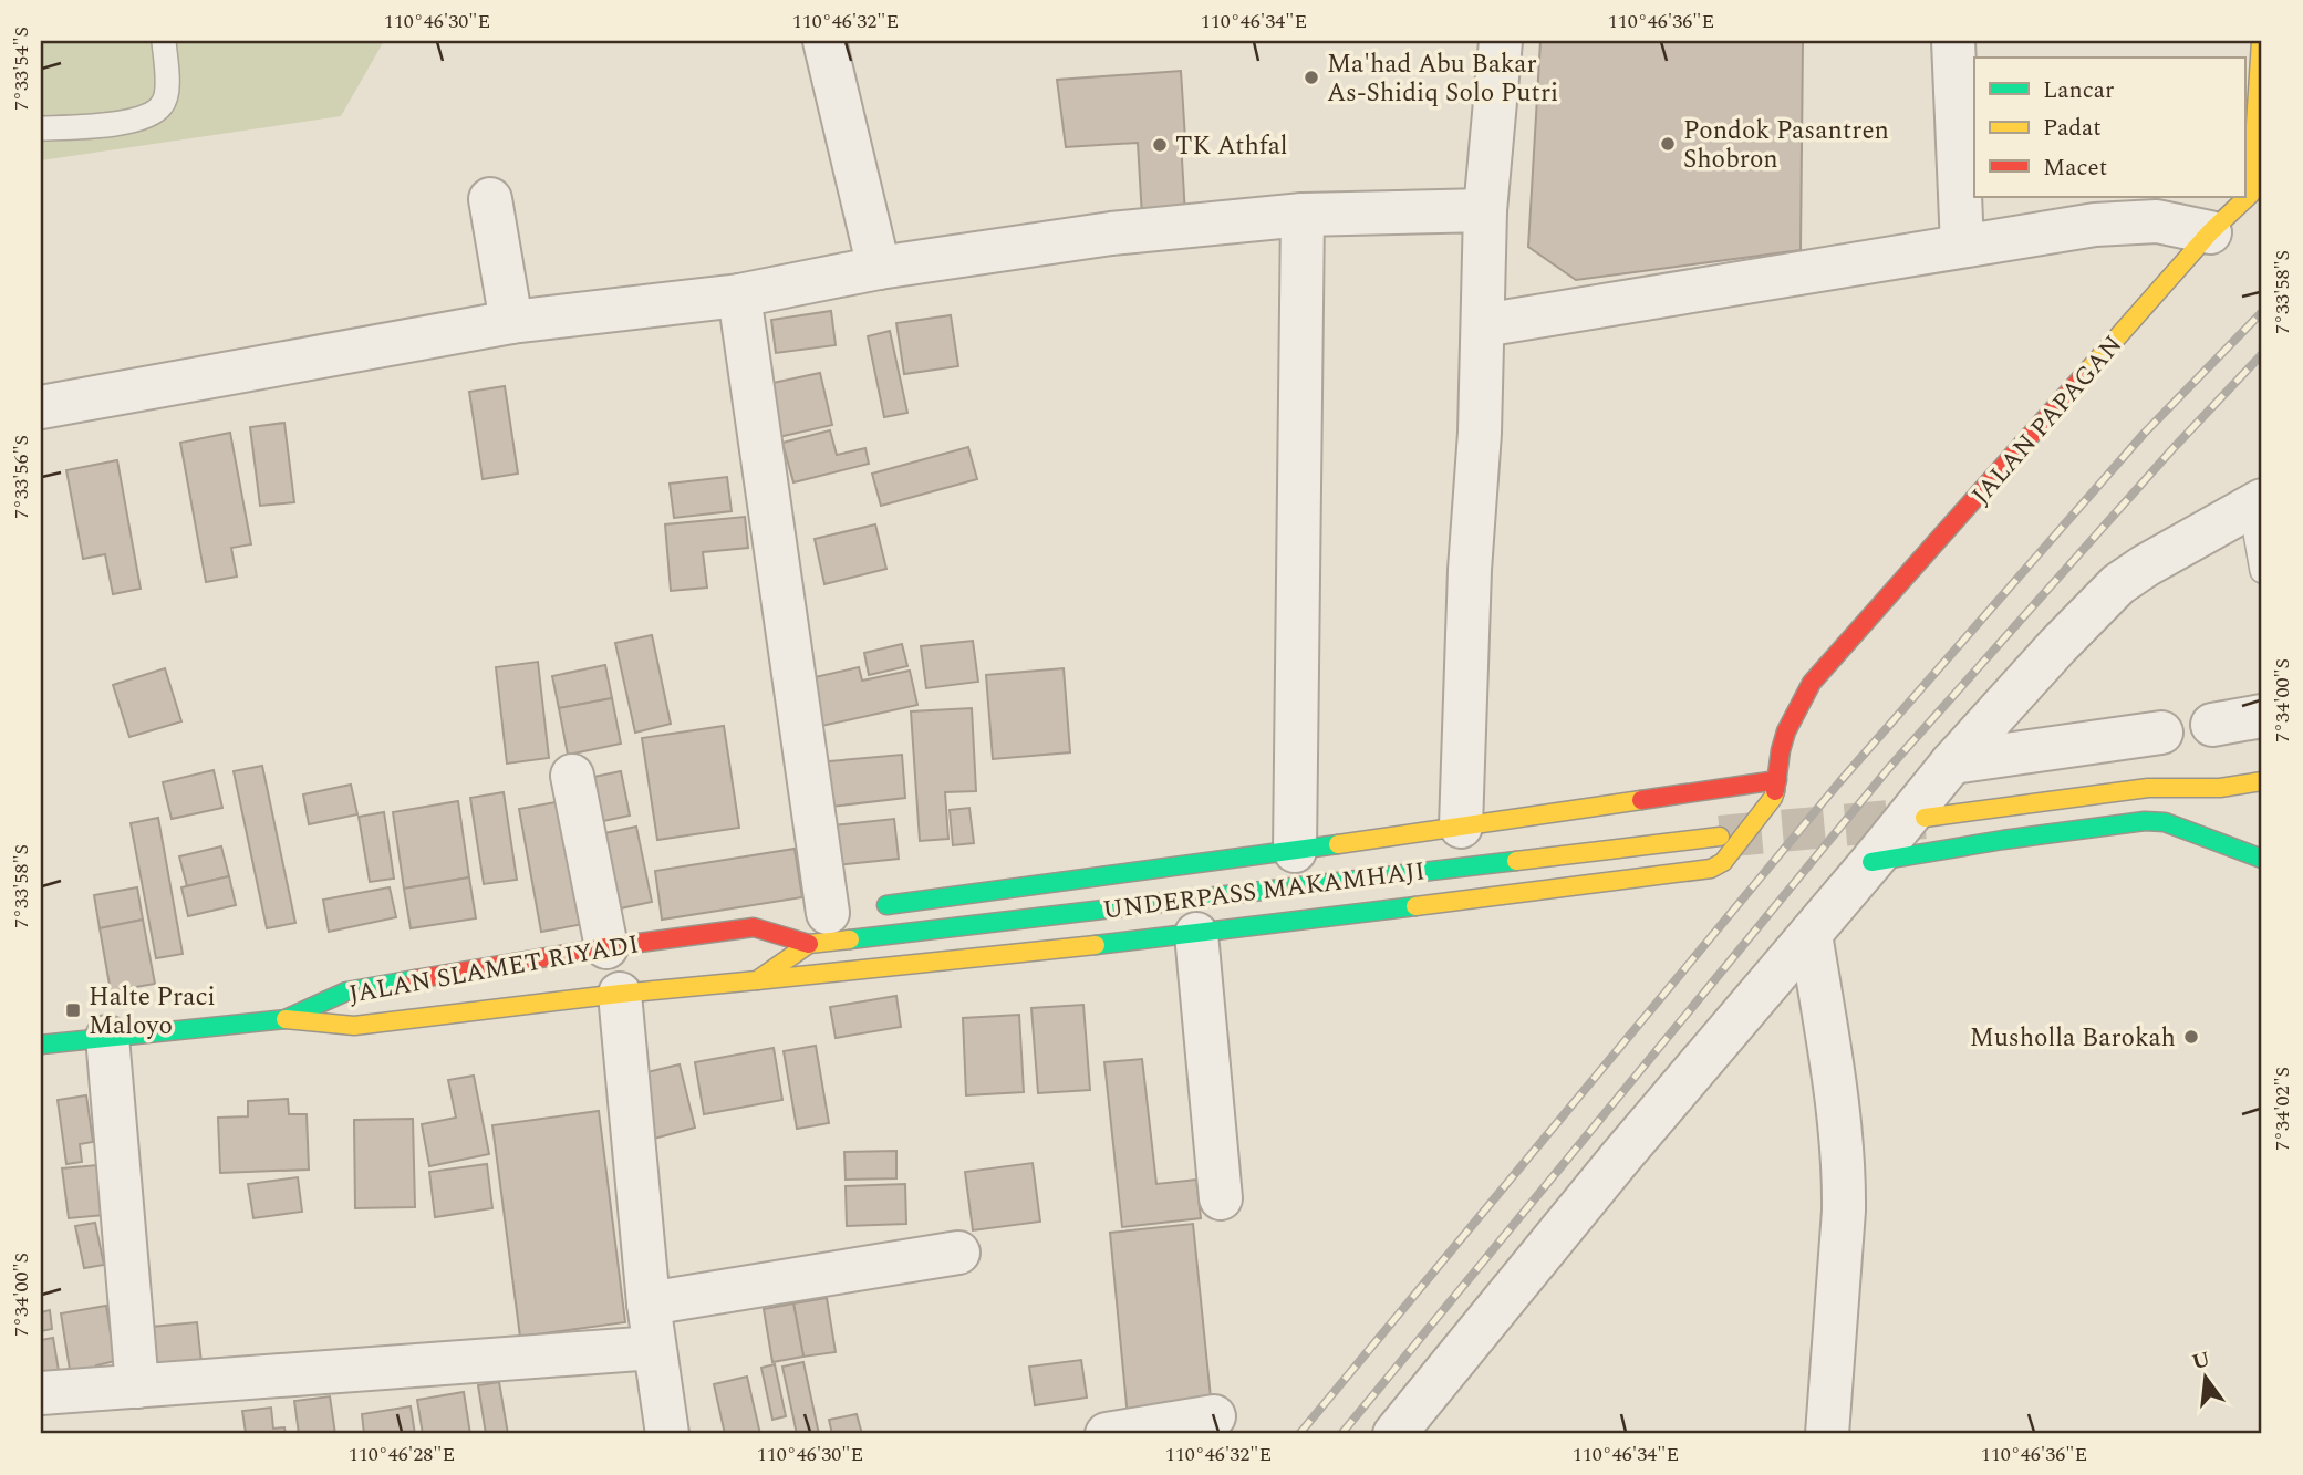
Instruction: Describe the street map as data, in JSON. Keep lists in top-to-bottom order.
{
  "streets": {
    "street": ["JALAN PAPAGAN", "UNDERPASS MAKAMHAJI", "JALAN SLAMET RIYADI"]
  },
  "crossings": [
    ["JALAN PAPAGAN", "JALAN SLAMET RIYADI"],
    ["UNDERPASS MAKAMHAJI", "JALAN SLAMET RIYADI"]
  ],
  "places": {
    "other": [
      "Ma'had Abu Bakar As-Shidiq Solo Putri",
      "Pondok Pasantren Shobron",
      "TK Athfal",
      "Musholla Barokah"
    ],
    "transit": ["Halte Praci Maloyo"]
  },
  "legend": ["Lancar", "Padat", "Macet"],
  "north": "top",
  "coordinates": [
    "110°46'30\"E",
    "110°46'32\"E",
    "110°46'34\"E",
    "110°46'36\"E",
    "7°33'54\"S",
    "7°33'58\"S",
    "7°33'56\"S",
    "7°34'00\"S",
    "7°34'02\"S",
    "110°46'28\"E"
  ]
}
